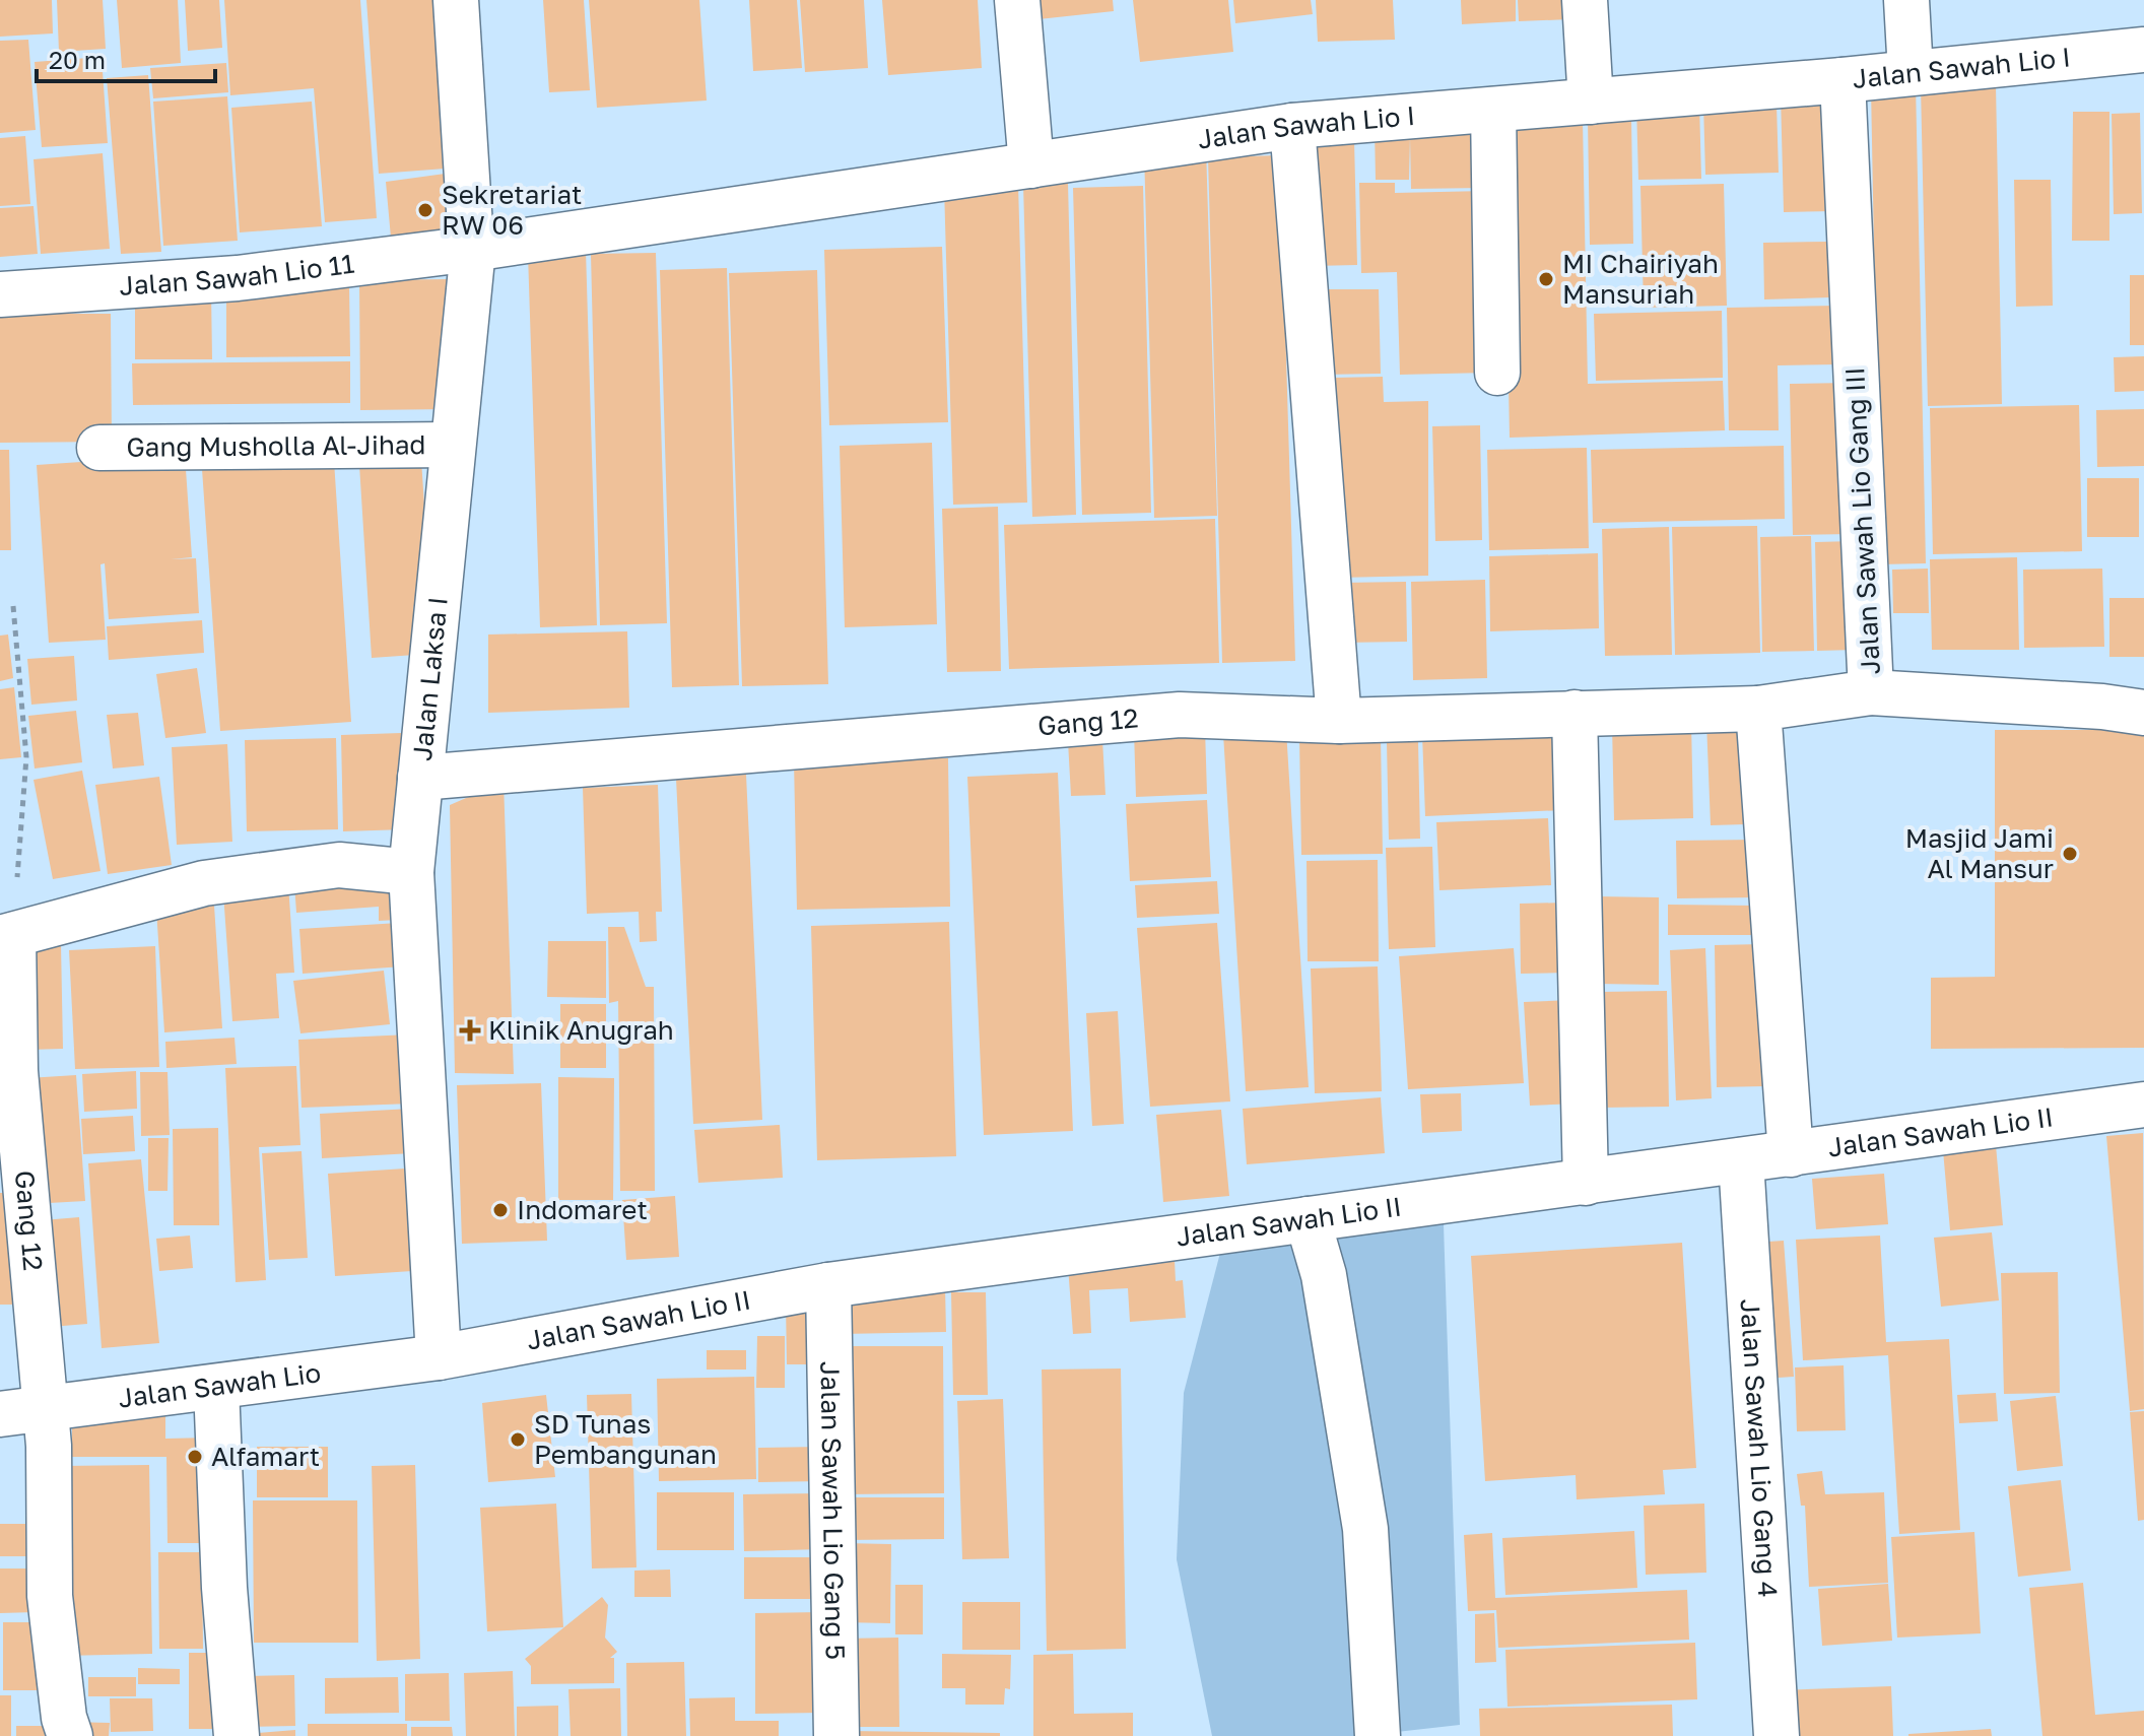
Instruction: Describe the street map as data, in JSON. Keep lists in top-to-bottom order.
{
  "streets": {
    "street": [
      "Jalan Sawah Lio I",
      "Jalan Sawah Lio 11",
      "Gang Musholla Al-Jihad",
      "Jalan Sawah Lio Gang III",
      "Jalan Laksa I",
      "Gang 12",
      "Jalan Sawah Lio II",
      "Jalan Sawah Lio",
      "Jalan Sawah Lio Gang 4",
      "Jalan Sawah Lio Gang 5"
    ]
  },
  "crossings": [
    ["Jalan Sawah Lio I", "Jalan Sawah Lio 11"],
    ["Jalan Sawah Lio I", "Jalan Sawah Lio Gang III"],
    ["Jalan Sawah Lio I", "Jalan Laksa I"],
    ["Jalan Sawah Lio 11", "Jalan Laksa I"],
    ["Gang Musholla Al-Jihad", "Jalan Laksa I"],
    ["Jalan Sawah Lio Gang III", "Gang 12"],
    ["Jalan Laksa I", "Gang 12"],
    ["Jalan Laksa I", "Jalan Sawah Lio II"],
    ["Jalan Laksa I", "Jalan Sawah Lio"],
    ["Gang 12", "Jalan Sawah Lio"],
    ["Jalan Sawah Lio II", "Jalan Sawah Lio"],
    ["Jalan Sawah Lio II", "Jalan Sawah Lio Gang 4"],
    ["Jalan Sawah Lio II", "Jalan Sawah Lio Gang 5"]
  ],
  "places": {
    "other": [
      "Sekretariat RW 06",
      "MI Chairiyah Mansuriah",
      "Masjid Jami Al Mansur",
      "Indomaret",
      "SD Tunas Pembangunan",
      "Alfamart"
    ],
    "health": ["Klinik Anugrah"]
  },
  "scale_bar": "20 m"
}
